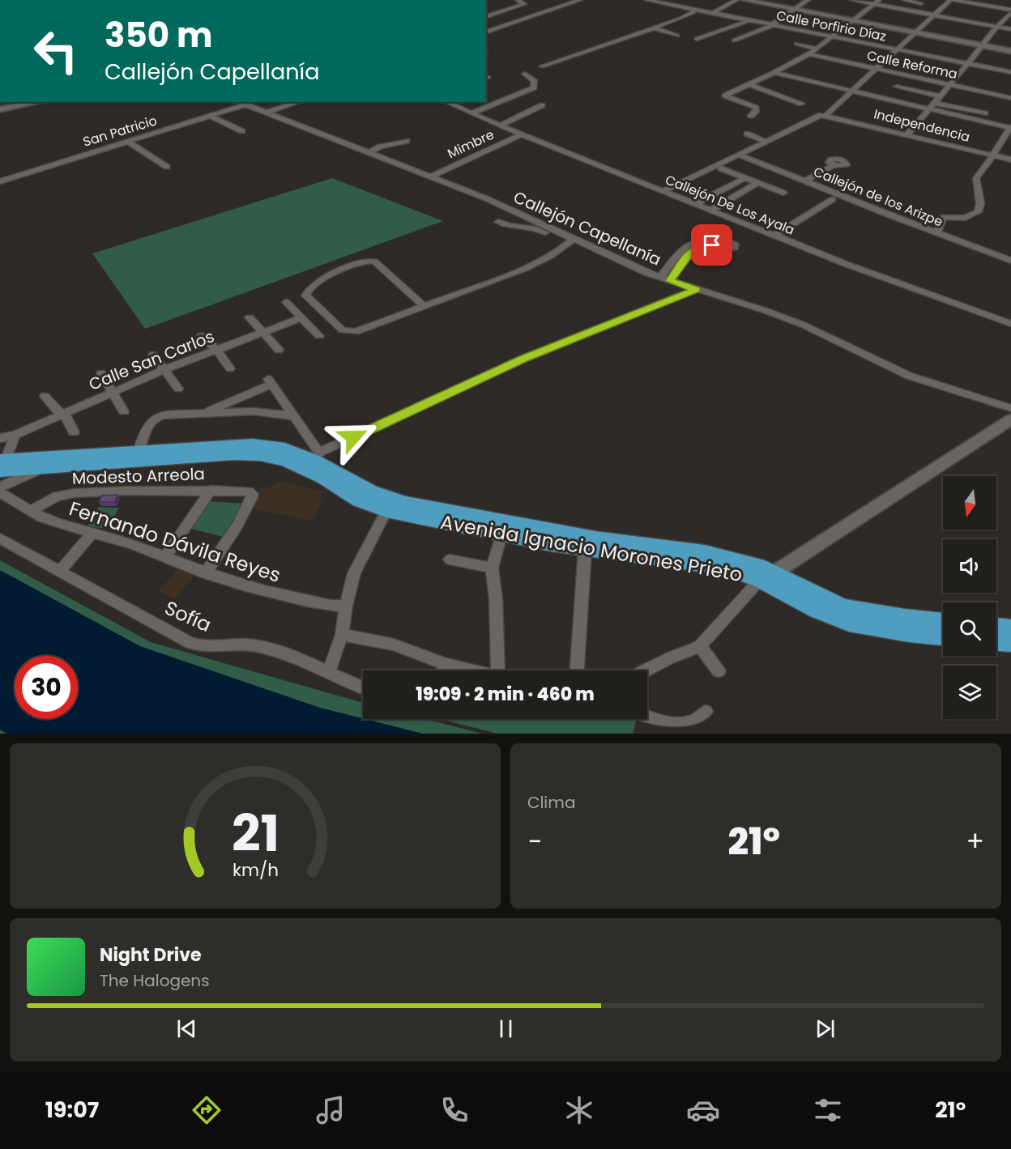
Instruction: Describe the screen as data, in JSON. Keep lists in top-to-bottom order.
{
  "streets": {
    "main road": ["Avenida Ignacio Morones Prieto"],
    "street": [
      "Calle Porfirio Díaz",
      "Calle Reforma",
      "Independencia",
      "San Patricio",
      "Mimbre",
      "Callejón de los Arizpe",
      "Callejón De Los Ayala",
      "Callejón Capellanía",
      "Calle San Carlos",
      "Modesto Arreola",
      "Fernando Dávila Reyes",
      "Sofía"
    ]
  },
  "crossings": [
    ["San Patricio", "Callejón Capellanía"],
    ["Mimbre", "Callejón De Los Ayala"],
    ["Mimbre", "Callejón Capellanía"],
    ["Modesto Arreola", "Fernando Dávila Reyes"],
    ["Fernando Dávila Reyes", "Avenida Ignacio Morones Prieto"]
  ],
  "north": "bottom",
  "page": {
    "turn": ["350 m", "Callejón Capellanía"],
    "limit": "30",
    "trip": "19:09 · 2 min · 460 m",
    "tile": "Clima",
    "heat": ["−", "21°", "+"],
    "song": ["Night Drive", "The Halogens"],
    "tabs": ["19:07", "21°"],
    "gauge": ["21", "km/h"]
  }
}
